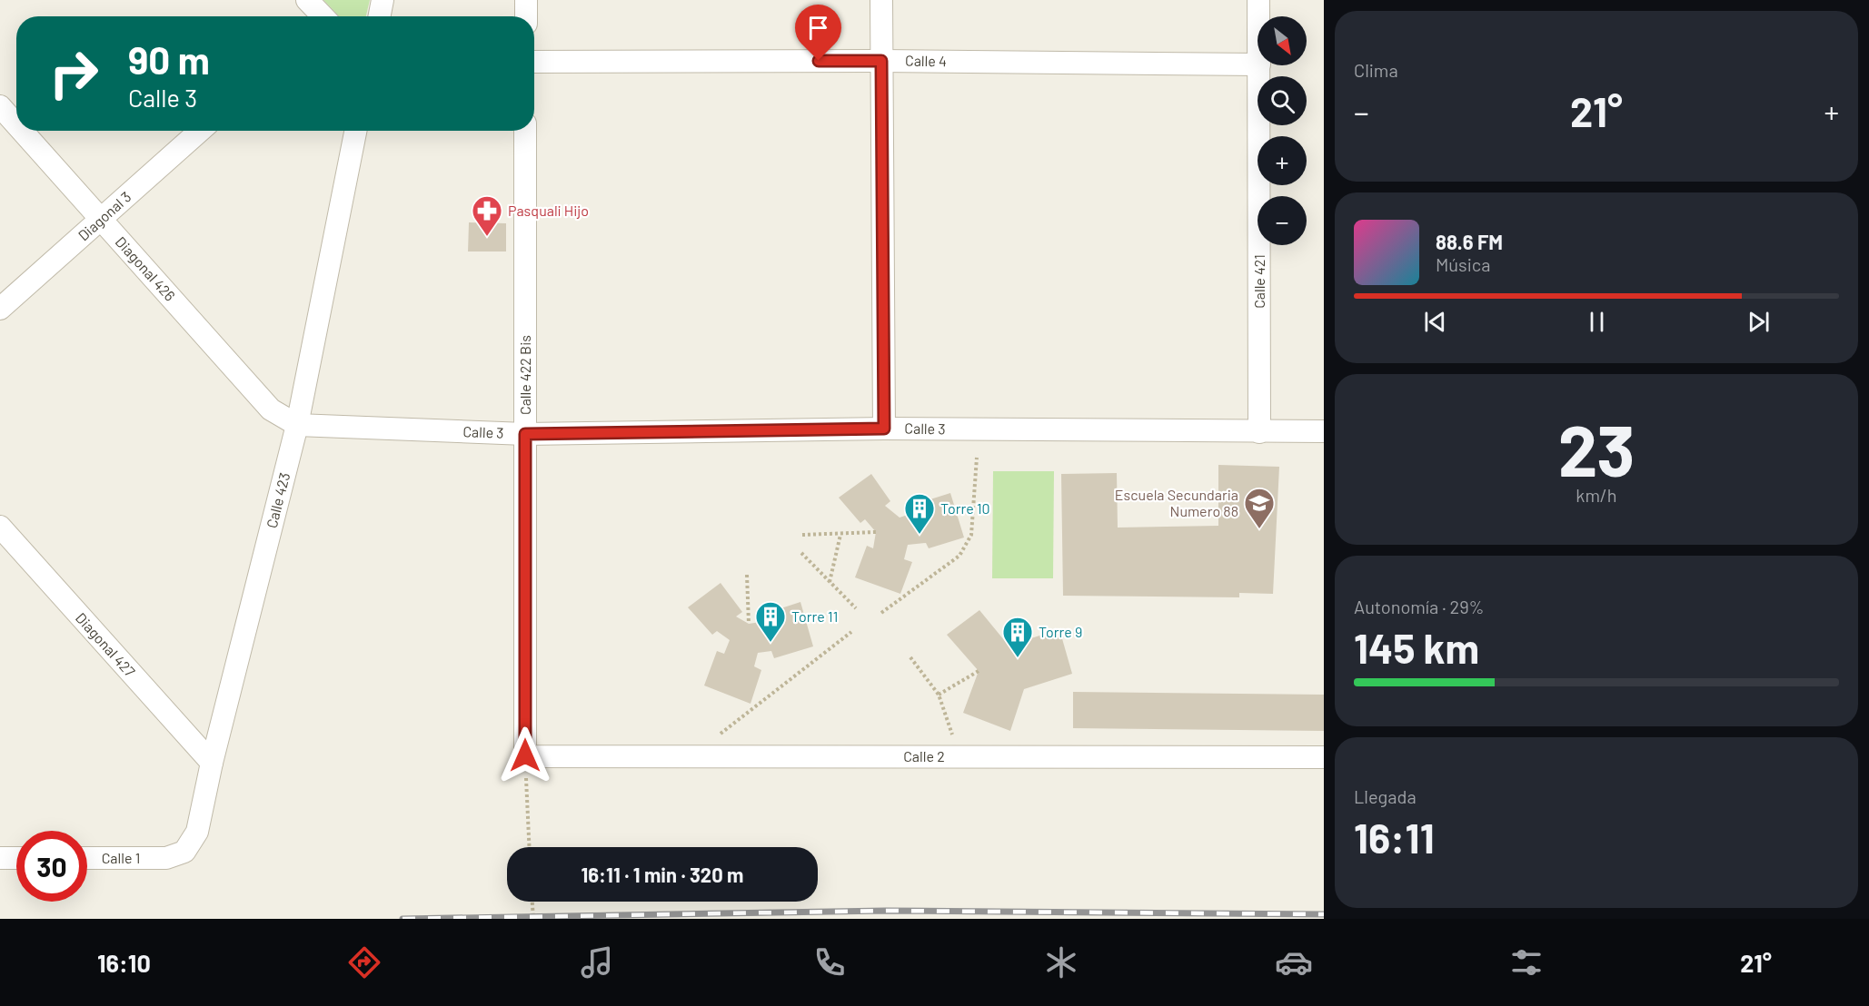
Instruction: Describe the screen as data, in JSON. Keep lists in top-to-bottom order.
{
  "streets": {
    "street": [
      "Calle 4",
      "Diagonal 3",
      "Diagonal 426",
      "Calle 421",
      "Calle 422 Bis",
      "Calle 3",
      "Calle 423",
      "Diagonal 427",
      "Calle 2",
      "Calle 1"
    ]
  },
  "crossings": [
    ["Diagonal 3", "Diagonal 426"],
    ["Diagonal 426", "Calle 3"],
    ["Diagonal 426", "Calle 423"],
    ["Calle 421", "Calle 3"],
    ["Calle 422 Bis", "Calle 3"],
    ["Calle 422 Bis", "Calle 2"],
    ["Calle 3", "Calle 423"],
    ["Calle 423", "Diagonal 427"],
    ["Calle 423", "Calle 1"]
  ],
  "places": {
    "pharmacy": ["Pasquali Hijo"],
    "school or university": ["Escuela Secundaria Numero 88"],
    "building": ["Torre 10", "Torre 11", "Torre 9"]
  },
  "north": "bottom right",
  "page": {
    "tile": [
      "Clima",
      ["23", "km/h"],
      ["Autonomía · 29%", "145 km"],
      ["Llegada", "16:11"]
    ],
    "map_buttons": ["+", "−"],
    "turn": ["90 m", "Calle 3"],
    "heat": ["−", "21°", "+"],
    "song": ["88.6 FM", "Música"],
    "limit": "30",
    "trip": "16:11 · 1 min · 320 m",
    "tabs": ["16:10", "21°"]
  }
}
